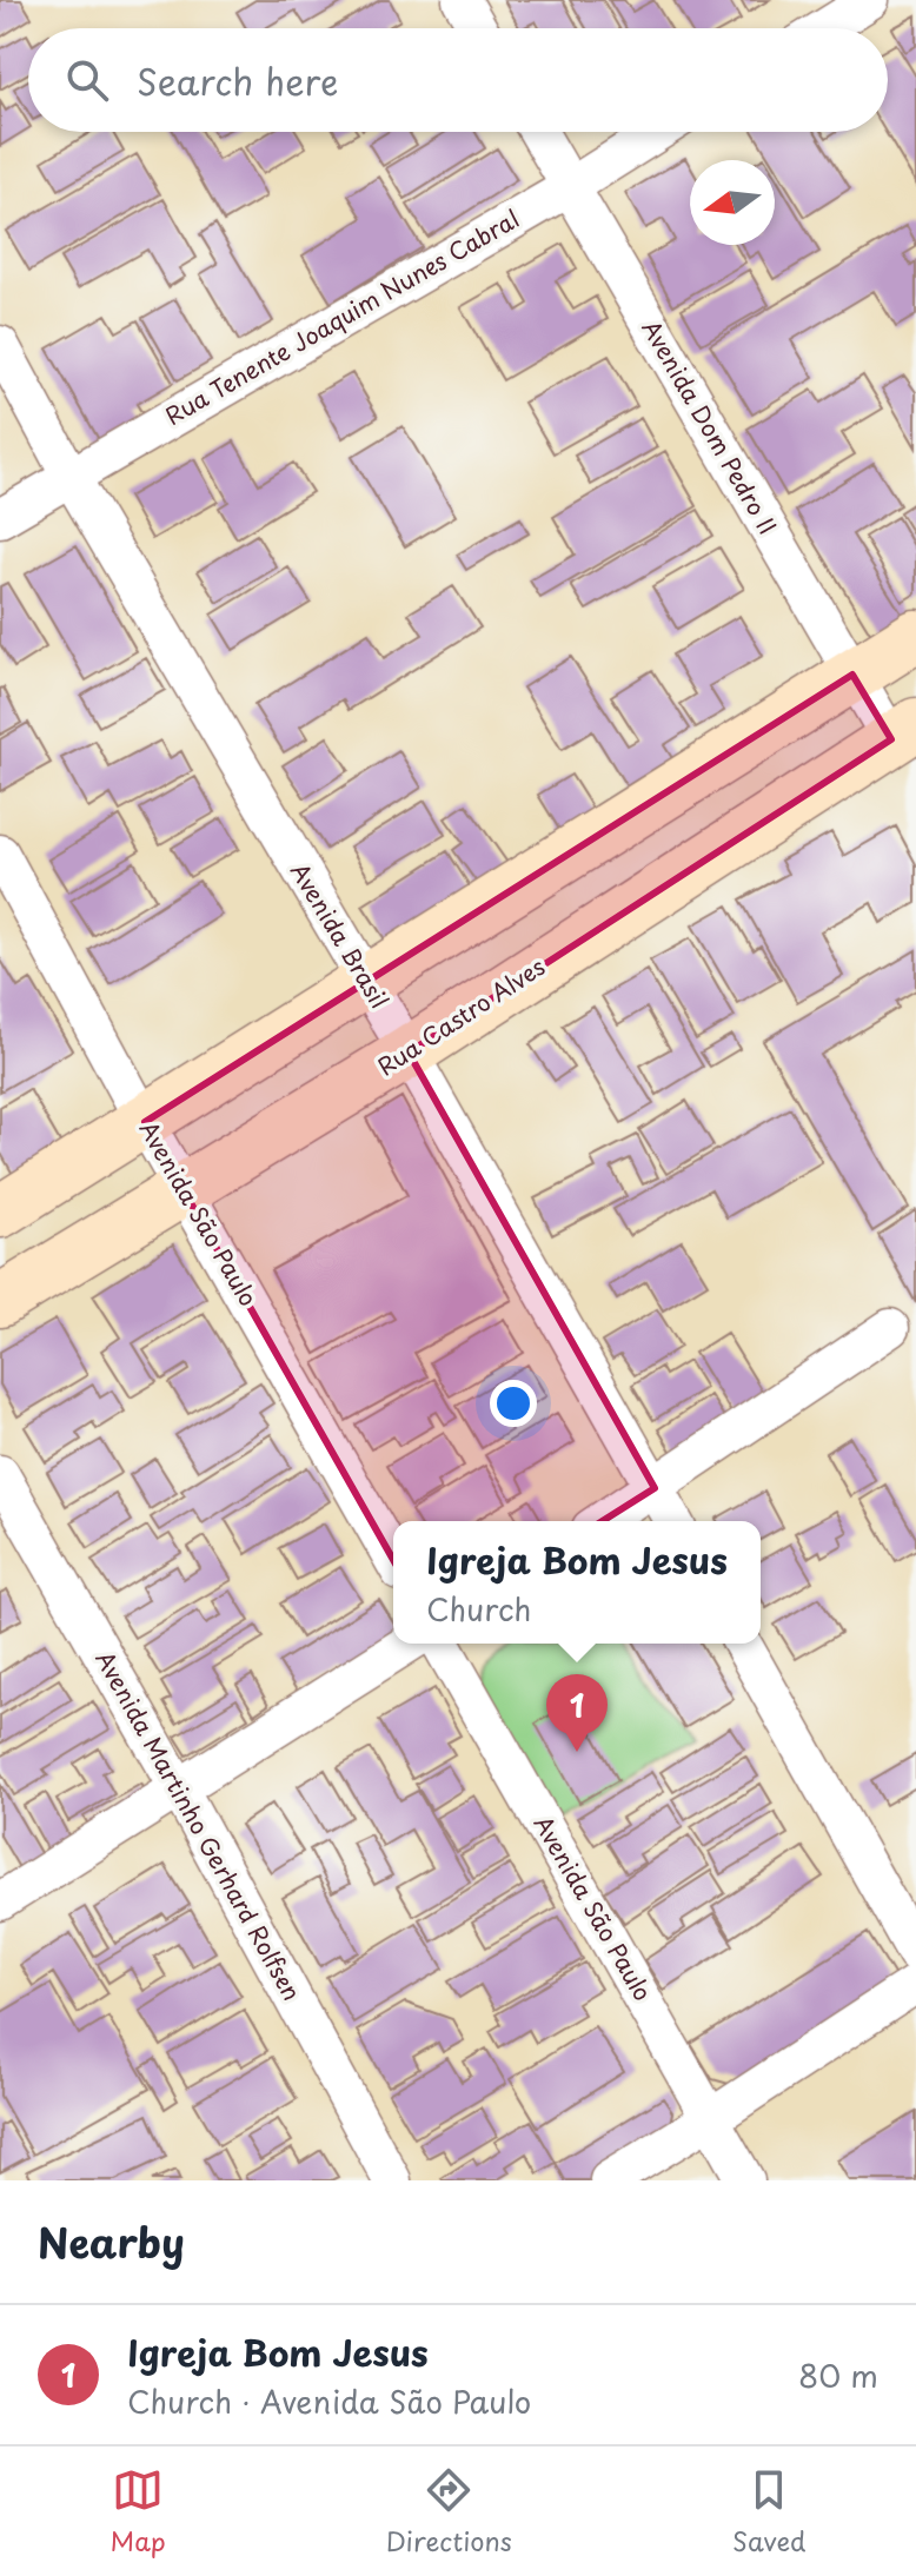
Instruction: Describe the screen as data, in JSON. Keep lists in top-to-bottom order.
{
  "streets": {
    "main road": ["Rua Castro Alves"],
    "street": [
      "Rua Tenente Joaquim Nunes Cabral",
      "Avenida Dom Pedro II",
      "Avenida Brasil",
      "Avenida São Paulo",
      "Avenida Martinho Gerhard Rolfsen"
    ]
  },
  "crossings": [
    ["Rua Tenente Joaquim Nunes Cabral", "Avenida Dom Pedro II"],
    ["Rua Tenente Joaquim Nunes Cabral", "Avenida Brasil"],
    ["Avenida Dom Pedro II", "Rua Castro Alves"],
    ["Avenida Brasil", "Rua Castro Alves"],
    ["Rua Castro Alves", "Avenida São Paulo"]
  ],
  "north": "left",
  "page": {
    "search": "Search here",
    "popup": ["Igreja Bom Jesus", "Church"],
    "pins": "1",
    "heading": "Nearby",
    "list": [
      {
        "mark": "1",
        "name": "Igreja Bom Jesus",
        "note": "Church · Avenida São Paulo",
        "value": "80 m"
      }
    ],
    "nav": ["Map", "Directions", "Saved"]
  }
}
